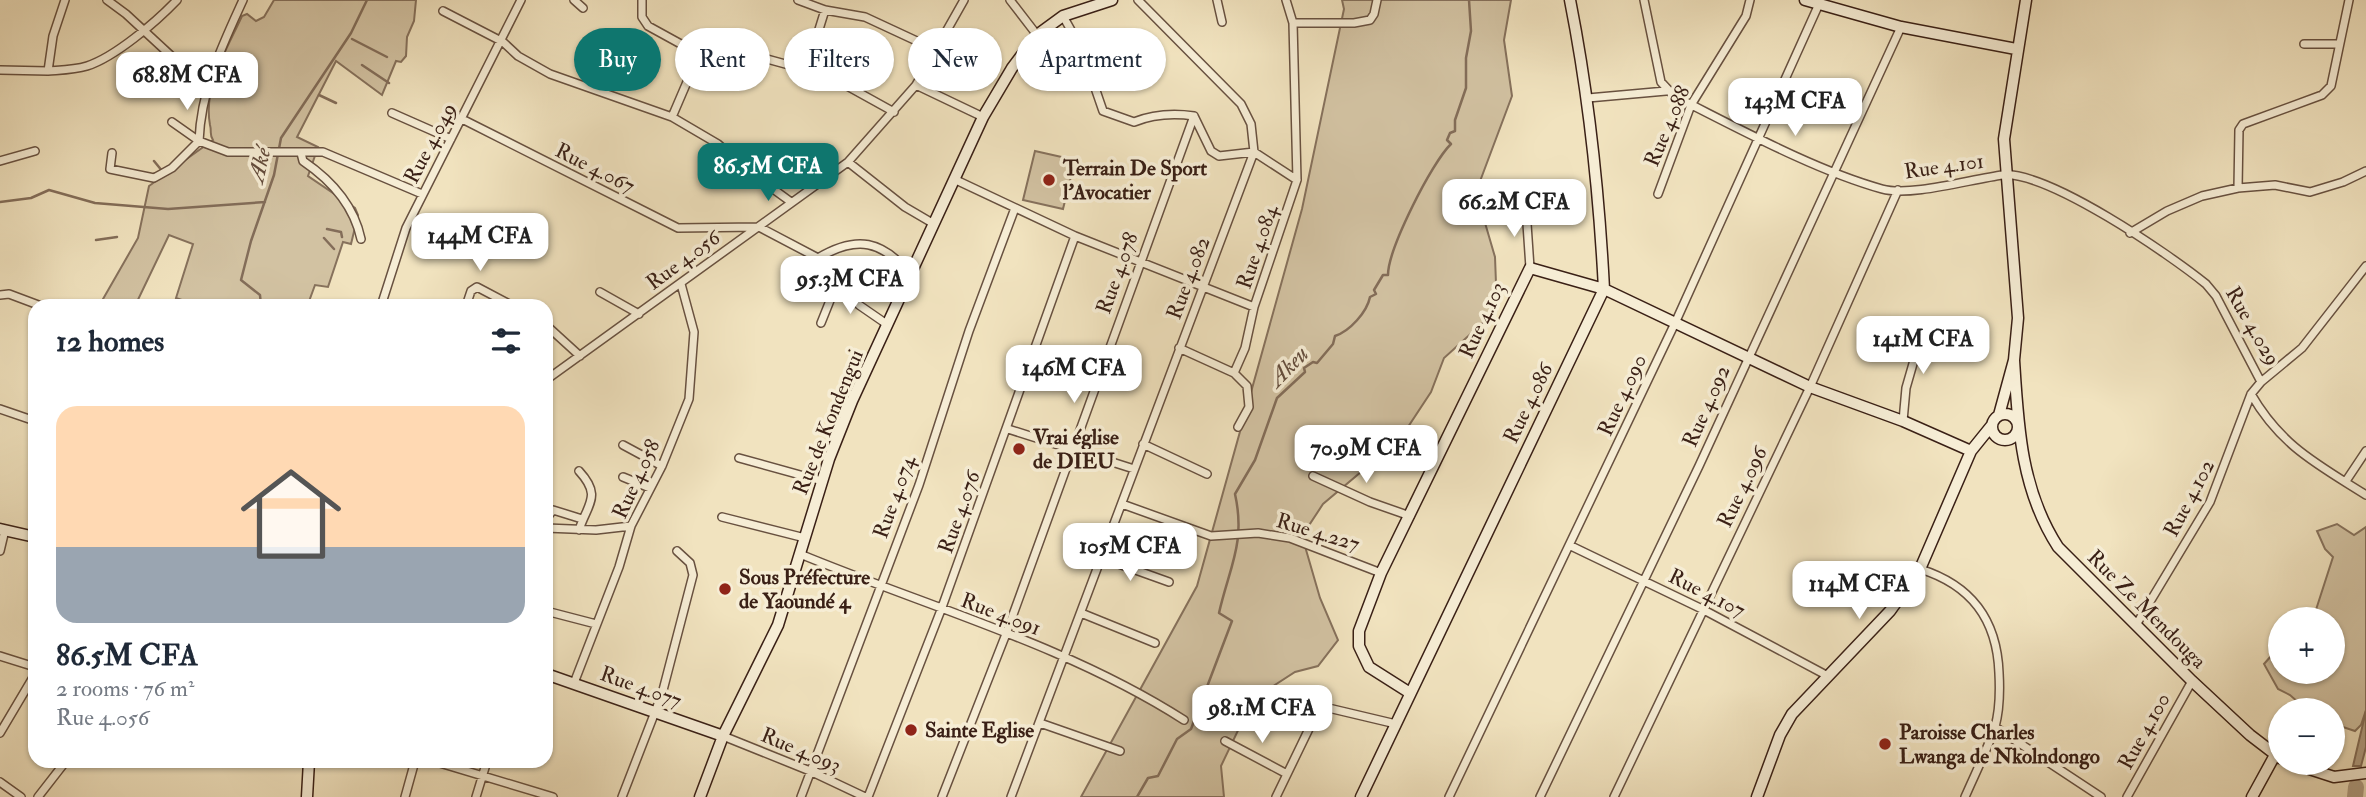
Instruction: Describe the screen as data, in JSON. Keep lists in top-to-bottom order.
{
  "streets": {
    "main road": [
      "Rue 4.103",
      "Rue 4.086",
      "Rue de Kondengui",
      "Rue Ze Mendouga",
      "Rue 4.077"
    ],
    "street": [
      "Rue 4.088",
      "Rue 4.049",
      "Rue 4.101",
      "Rue 4.067",
      "Rue 4.084",
      "Rue 4.056",
      "Rue 4.078",
      "Rue 4.082",
      "Rue 4.029",
      "Rue 4.090",
      "Rue 4.092",
      "Rue 4.058",
      "Rue 4.096",
      "Rue 4.074",
      "Rue 4.102",
      "Rue 4.076",
      "Rue 4.227",
      "Rue 4.107",
      "Rue 4.091",
      "Rue 4.100",
      "Rue 4.093"
    ]
  },
  "crossings": [
    ["Rue 4.088", "Rue 4.101"],
    ["Rue 4.049", "Rue 4.067"],
    ["Rue 4.101", "Rue 4.029"],
    ["Rue 4.101", "Rue 4.090"],
    ["Rue 4.101", "Rue 4.092"],
    ["Rue 4.101", "Rue 4.096"],
    ["Rue 4.101", "Rue Ze Mendouga"],
    ["Rue 4.067", "Rue 4.056"],
    ["Rue 4.084", "Rue 4.078"],
    ["Rue 4.084", "Rue 4.082"],
    ["Rue 4.084", "Rue de Kondengui"],
    ["Rue 4.084", "Rue 4.074"],
    ["Rue 4.084", "Rue 4.076"],
    ["Rue 4.056", "Rue 4.058"],
    ["Rue 4.078", "Rue 4.091"],
    ["Rue 4.082", "Rue 4.227"],
    ["Rue 4.082", "Rue 4.091"],
    ["Rue 4.103", "Rue 4.090"],
    ["Rue 4.103", "Rue 4.086"],
    ["Rue 4.103", "Rue 4.092"],
    ["Rue 4.103", "Rue 4.096"],
    ["Rue 4.103", "Rue 4.227"],
    ["Rue 4.029", "Rue 4.102"],
    ["Rue 4.029", "Rue Ze Mendouga"],
    ["Rue 4.090", "Rue 4.107"],
    ["Rue 4.092", "Rue 4.107"],
    ["Rue de Kondengui", "Rue 4.091"],
    ["Rue de Kondengui", "Rue 4.077"],
    ["Rue de Kondengui", "Rue 4.093"],
    ["Rue 4.058", "Rue 4.077"],
    ["Rue 4.096", "Rue 4.107"],
    ["Rue 4.074", "Rue 4.091"],
    ["Rue 4.074", "Rue 4.093"],
    ["Rue 4.102", "Rue Ze Mendouga"],
    ["Rue 4.076", "Rue 4.091"],
    ["Rue 4.076", "Rue 4.093"],
    ["Rue Ze Mendouga", "Rue 4.100"],
    ["Rue 4.077", "Rue 4.093"]
  ],
  "water": ["Aké", "Akeu"],
  "places": [
    "Terrain De Sport l'Avocatier",
    "Vrai église de DIEU",
    "Sous Préfecture de Yaoundé 4",
    "Sainte Eglise",
    "Paroisse Charles Lwanga de Nkolndongo"
  ],
  "page": {
    "chip": [
      "Buy",
      "Rent",
      "Filters",
      "New",
      "Apartment"
    ],
    "price": [
      "68.8M CFA",
      "143M CFA",
      "86.5M CFA",
      "66.2M CFA",
      "144M CFA",
      "95.3M CFA",
      "141M CFA",
      "146M CFA",
      "70.9M CFA",
      "105M CFA",
      "114M CFA",
      "98.1M CFA"
    ],
    "heading": "12 homes",
    "list": [
      {
        "name": "86.5M CFA",
        "note": "2 rooms · 76 m² · Rue 4.056"
      }
    ],
    "map_buttons": ["+", "−"]
  }
}
